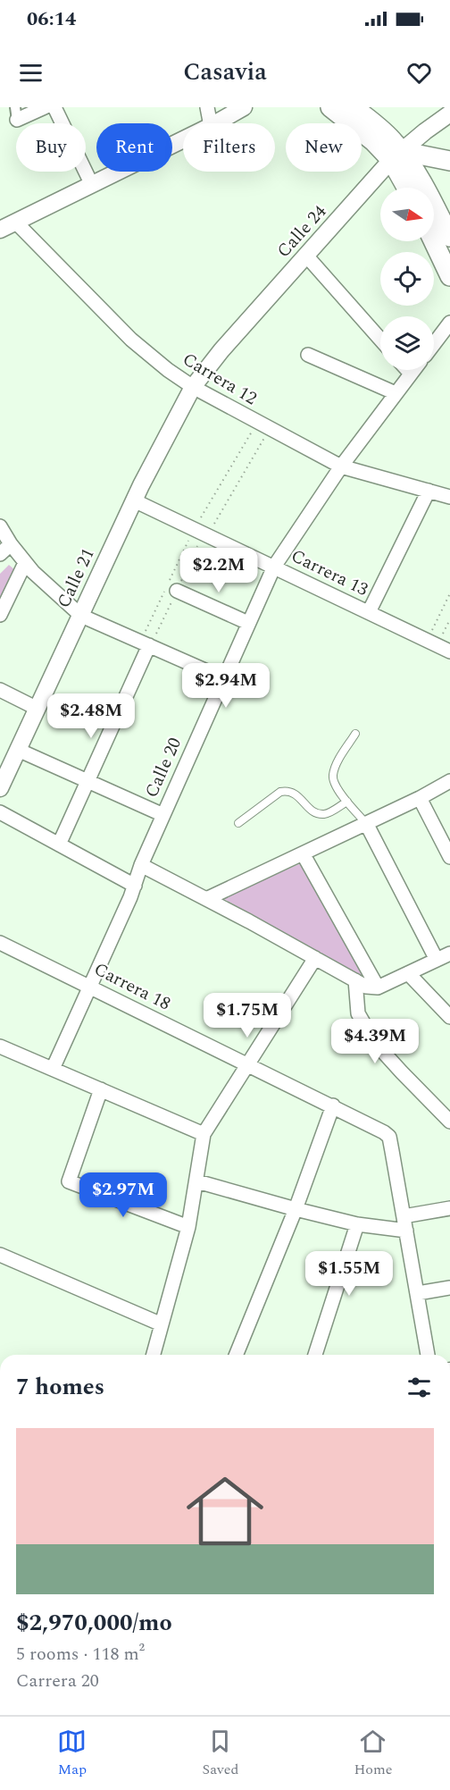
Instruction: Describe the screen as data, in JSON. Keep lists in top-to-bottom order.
{
  "streets": {
    "street": [
      "Calle 24",
      "Carrera 12",
      "Carrera 13",
      "Calle 21",
      "Calle 20",
      "Carrera 18"
    ]
  },
  "crossings": [
    ["Calle 24", "Carrera 12"],
    ["Calle 24", "Calle 21"],
    ["Carrera 12", "Calle 21"],
    ["Carrera 12", "Calle 20"],
    ["Carrera 13", "Calle 21"],
    ["Carrera 13", "Calle 20"],
    ["Calle 20", "Carrera 18"]
  ],
  "north": "right",
  "page": {
    "status": "06:14",
    "header": "Casavia",
    "chip": [
      "Buy",
      "Rent",
      "Filters",
      "New"
    ],
    "price": [
      "$2.2M",
      "$2.94M",
      "$2.48M",
      "$1.75M",
      "$4.39M",
      "$2.97M",
      "$1.55M"
    ],
    "heading": "7 homes",
    "list": [
      {
        "name": "$2,970,000/mo",
        "note": "5 rooms · 118 m² · Carrera 20"
      }
    ],
    "tabs": ["Map", "Saved", "Home"]
  }
}
